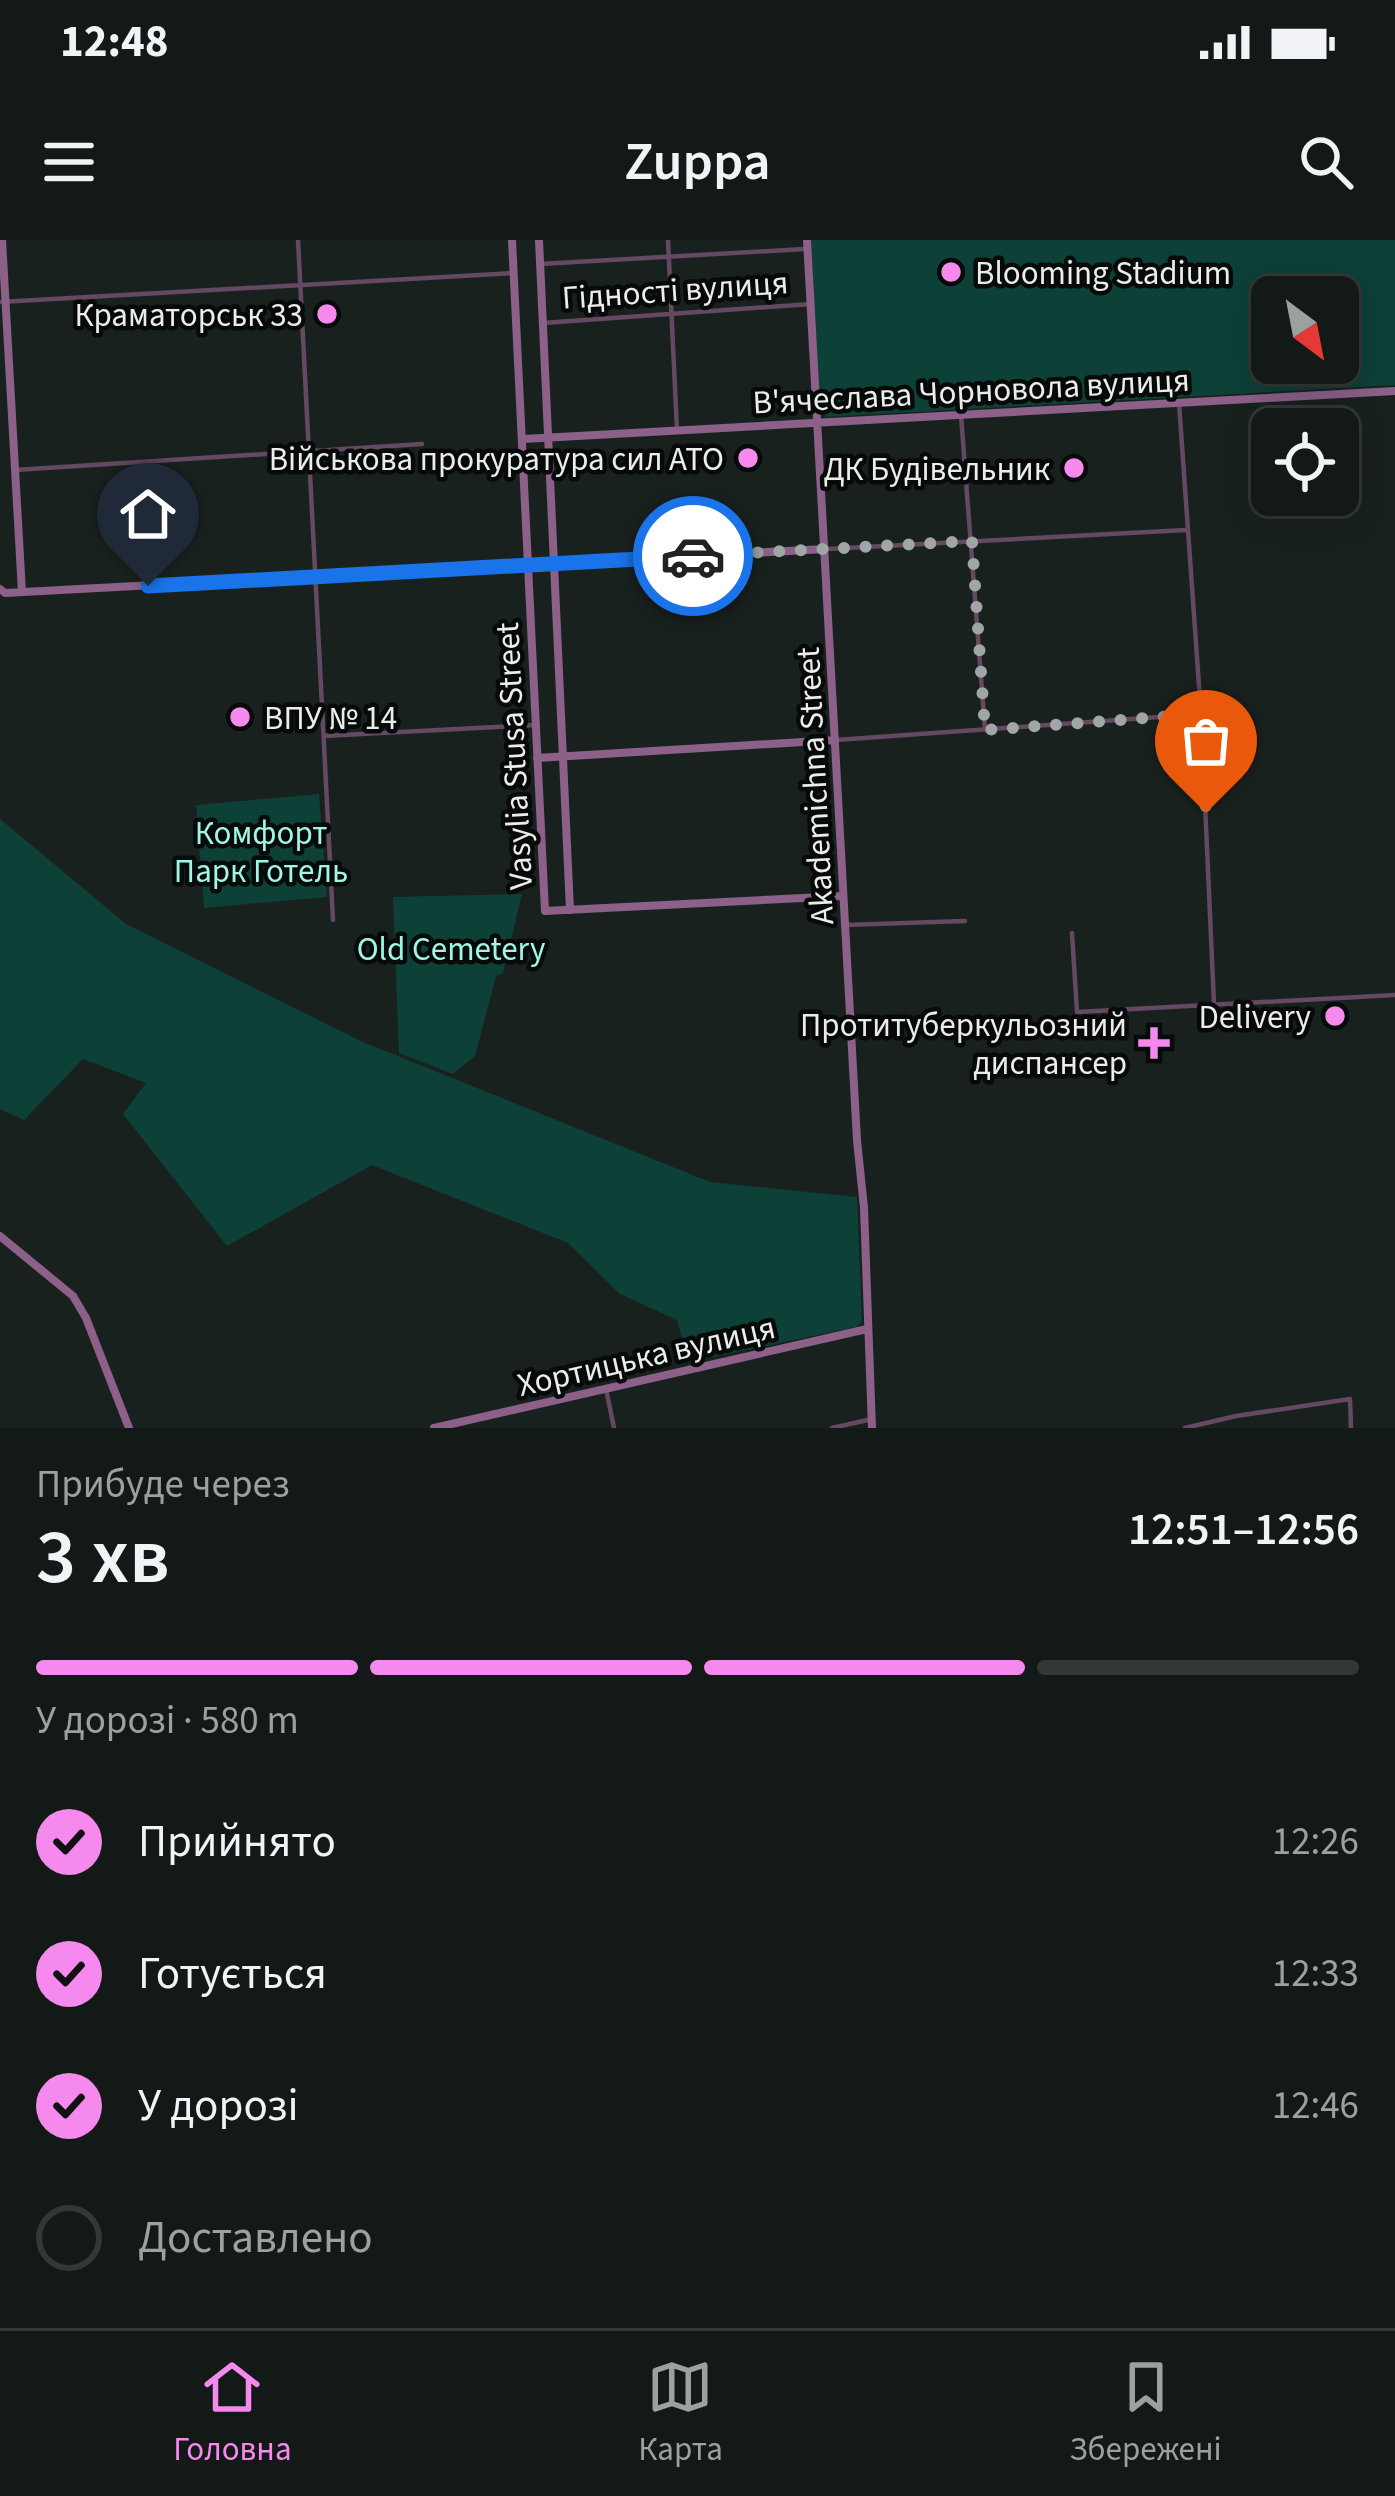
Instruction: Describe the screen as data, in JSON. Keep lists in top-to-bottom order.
{
  "streets": {
    "street": [
      "Гідності вулиця",
      "В'ячеслава Чорновола вулиця",
      "Vasylia Stusa Street",
      "Akademichna Street",
      "Хортицька вулиця"
    ]
  },
  "crossings": [
    ["Гідності вулиця", "Vasylia Stusa Street"],
    ["Гідності вулиця", "Akademichna Street"],
    ["В'ячеслава Чорновола вулиця", "Vasylia Stusa Street"],
    ["В'ячеслава Чорновола вулиця", "Akademichna Street"],
    ["Akademichna Street", "Хортицька вулиця"]
  ],
  "parks": ["Комфорт Парк Готель", "Old Cemetery"],
  "places": {
    "other": [
      "Blooming Stadium",
      "Краматорськ 33",
      "Військова прокуратура сил АТО",
      "ДК Будівельник",
      "ВПУ № 14",
      "Delivery"
    ],
    "health": ["Протитуберкульозний диспансер"]
  },
  "north": "bottom right",
  "page": {
    "status": "12:48",
    "header": "Zuppa",
    "heading": ["3 хв", "Прибуде через", "12:51–12:56"],
    "bar": "У дорозі · 580 m",
    "list": [
      ["Прийнято", "12:26"],
      ["Готується", "12:33"],
      ["У дорозі", "12:46"],
      "Доставлено"
    ],
    "tabs": ["Головна", "Карта", "Збережені"]
  }
}
